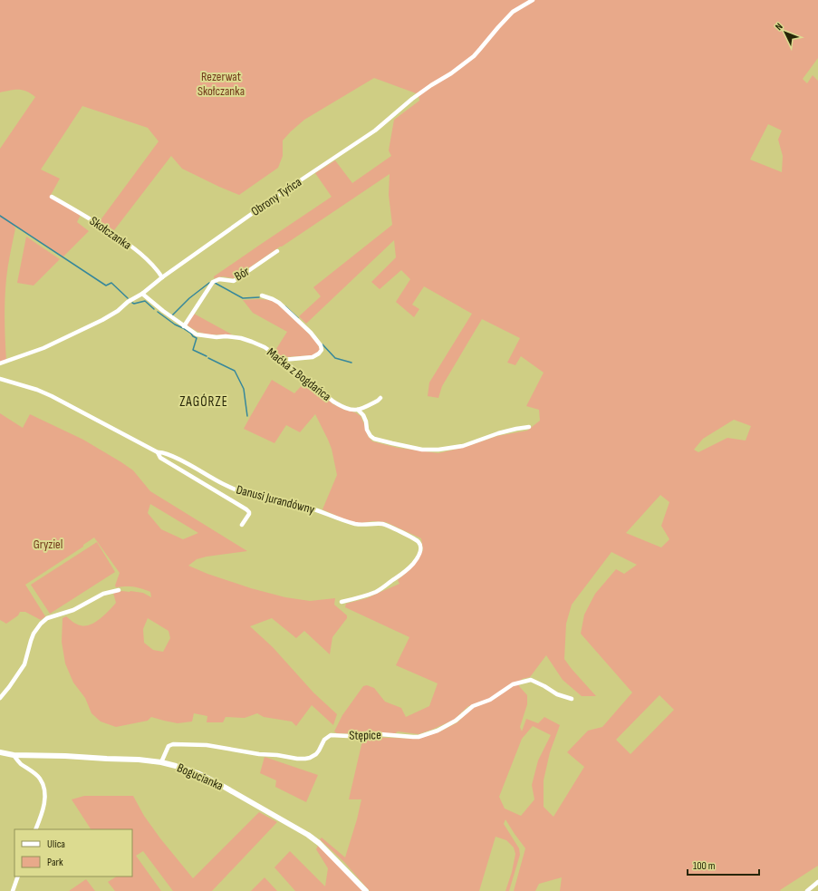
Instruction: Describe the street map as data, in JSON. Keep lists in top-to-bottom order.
{
  "streets": {
    "street": [
      "Obrony Tyńca",
      "Skołczanka",
      "Bór",
      "Maćka z Bogdańca",
      "Danusi Jurandówny",
      "Stępice",
      "Bogucianka"
    ]
  },
  "crossings": [
    ["Obrony Tyńca", "Skołczanka"],
    ["Obrony Tyńca", "Maćka z Bogdańca"],
    ["Bór", "Maćka z Bogdańca"],
    ["Stępice", "Bogucianka"]
  ],
  "districts": ["ZAGÓRZE"],
  "parks": ["Rezerwat Skołczanka", "Gryziel"],
  "legend": ["Ulica", "Park"],
  "scale_bar": "100 m",
  "north": "top left"
}
